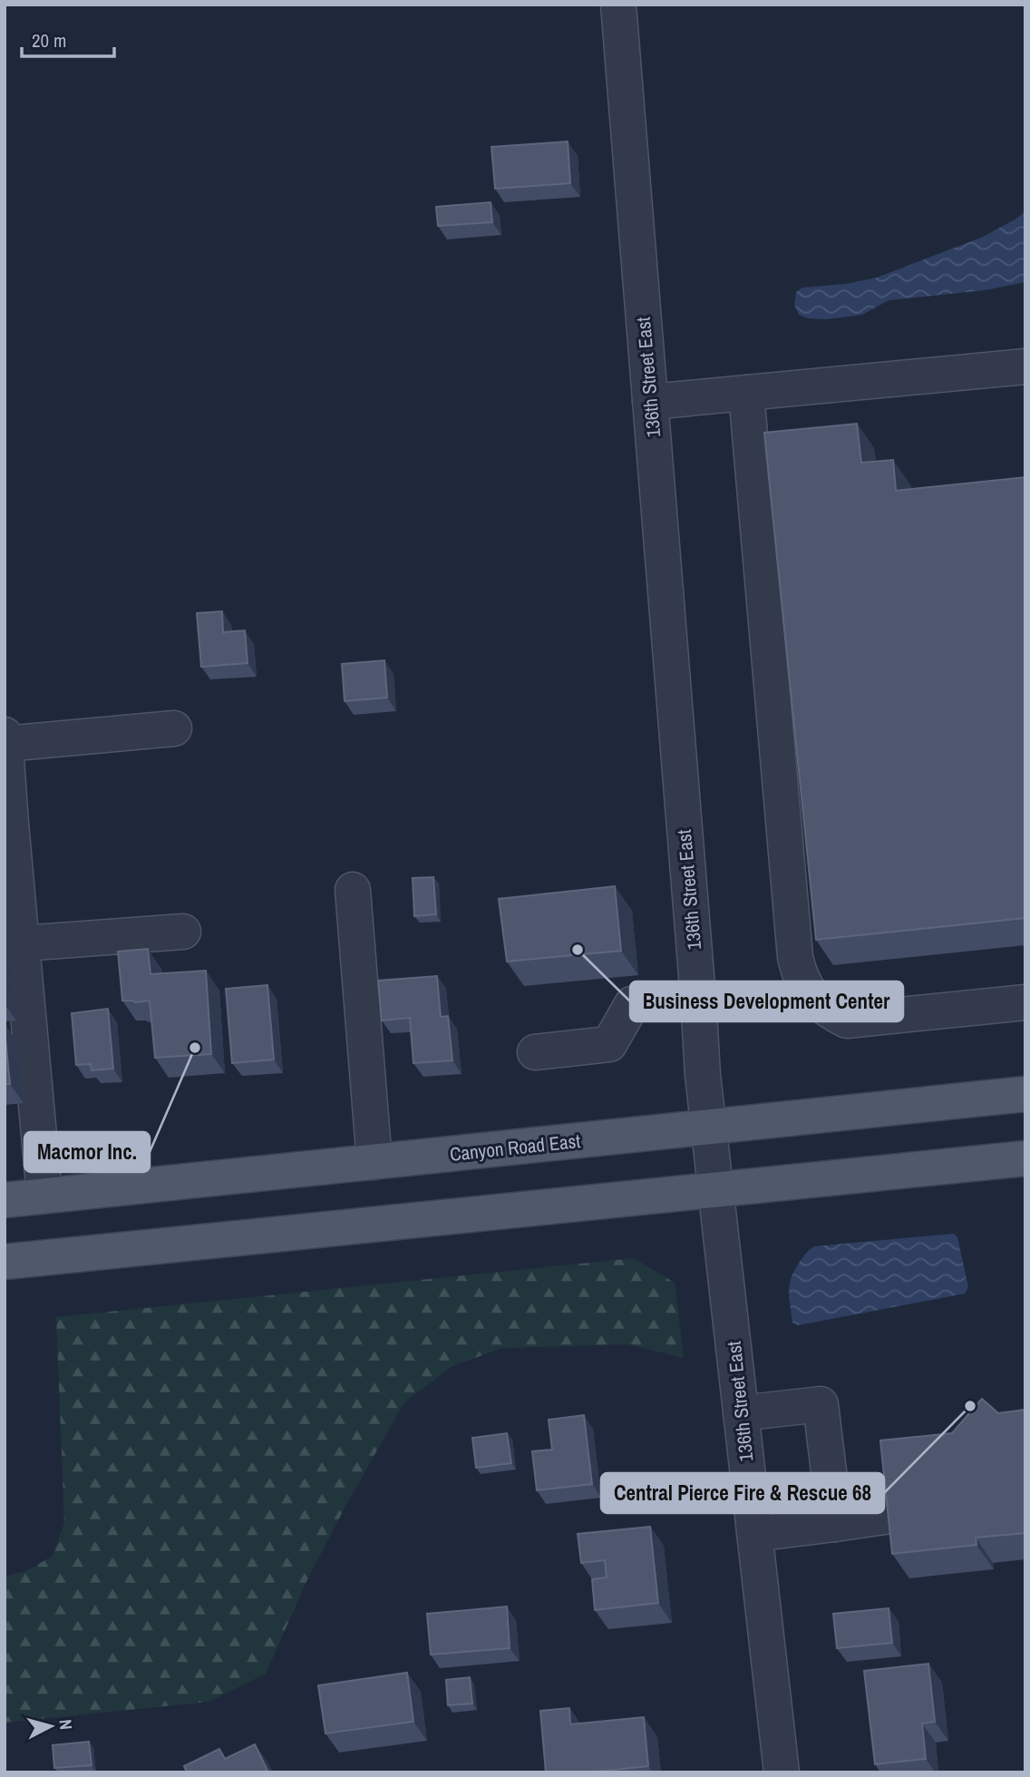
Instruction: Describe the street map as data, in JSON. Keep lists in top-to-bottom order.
{
  "streets": {
    "main road": ["Canyon Road East"],
    "street": ["136th Street East"]
  },
  "crossings": [
    ["136th Street East", "Canyon Road East"]
  ],
  "places": ["Business Development Center", "Macmor Inc.", "Central Pierce Fire & Rescue 68"],
  "scale_bar": "20 m",
  "north": "right"
}
